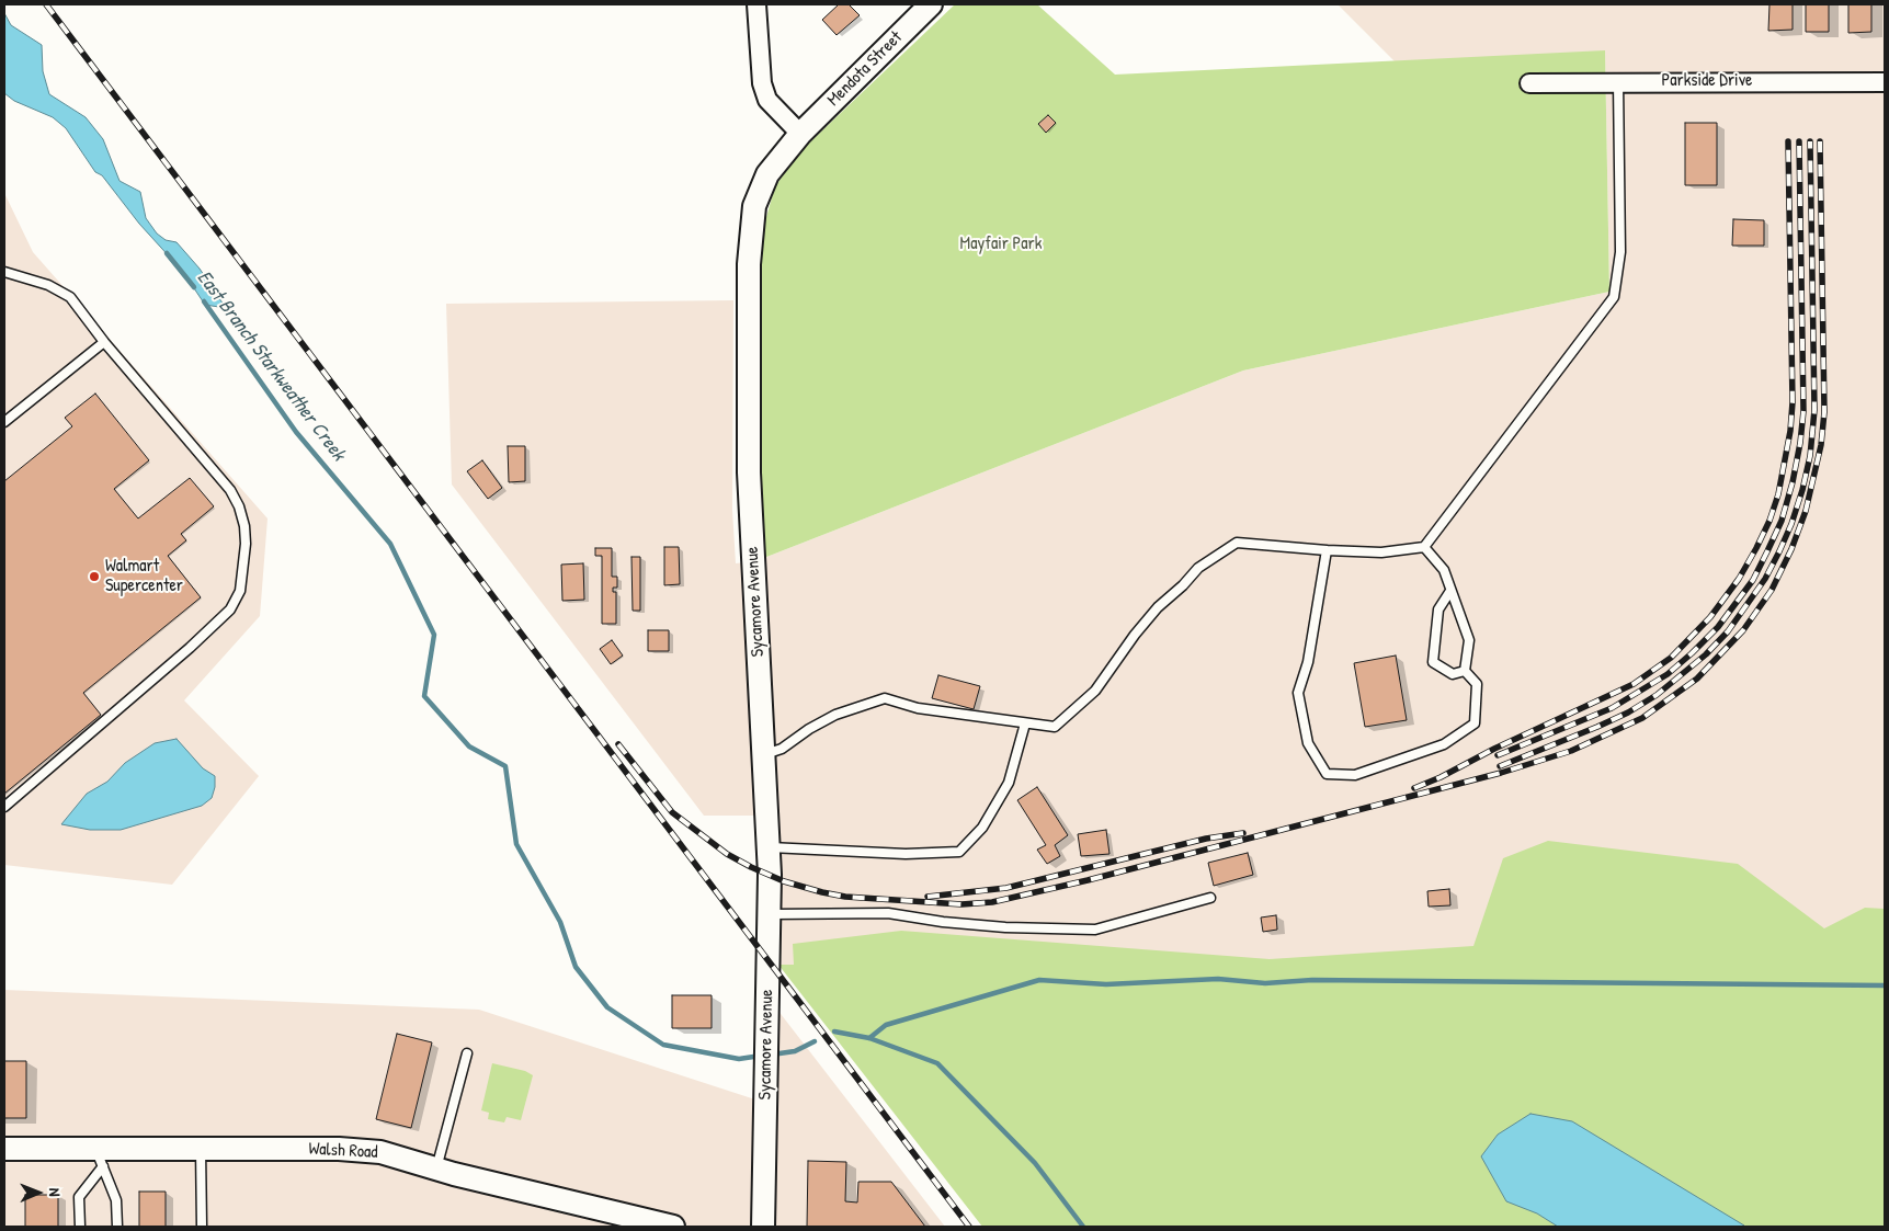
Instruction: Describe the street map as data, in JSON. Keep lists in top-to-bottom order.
{
  "streets": {
    "street": [
      "Mendota Street",
      "Parkside Drive",
      "Sycamore Avenue",
      "Walsh Road"
    ]
  },
  "crossings": [
    ["Mendota Street", "Sycamore Avenue"]
  ],
  "water": ["East Branch Starkweather Creek"],
  "parks": ["Mayfair Park"],
  "places": ["Walmart Supercenter"],
  "north": "right"
}
